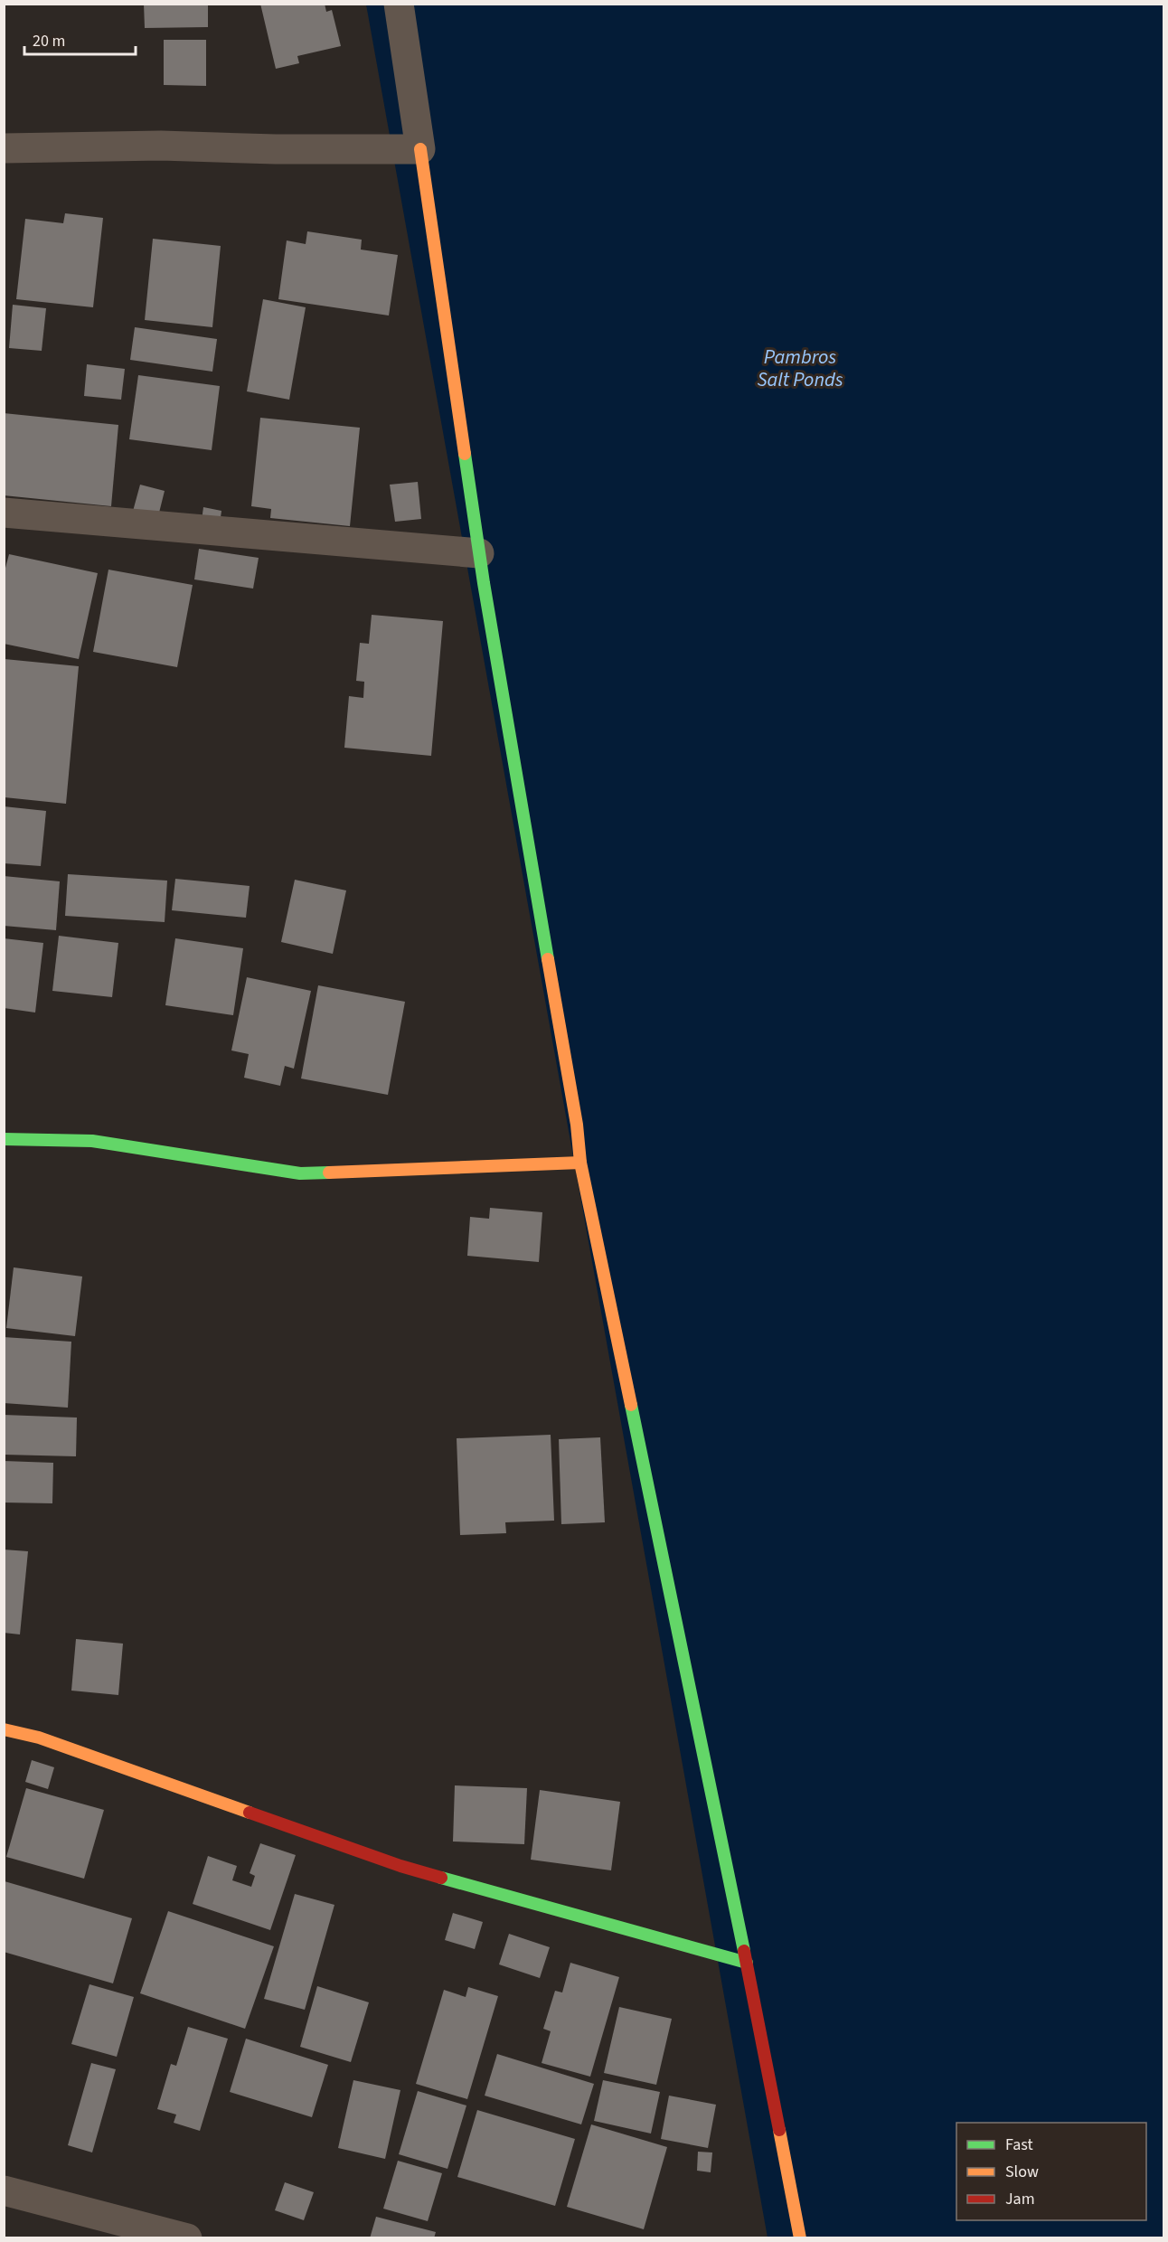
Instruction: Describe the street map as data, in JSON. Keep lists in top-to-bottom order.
{
  "water": ["Pambros Salt Ponds"],
  "legend": ["Fast", "Slow", "Jam"],
  "scale_bar": "20 m"
}
